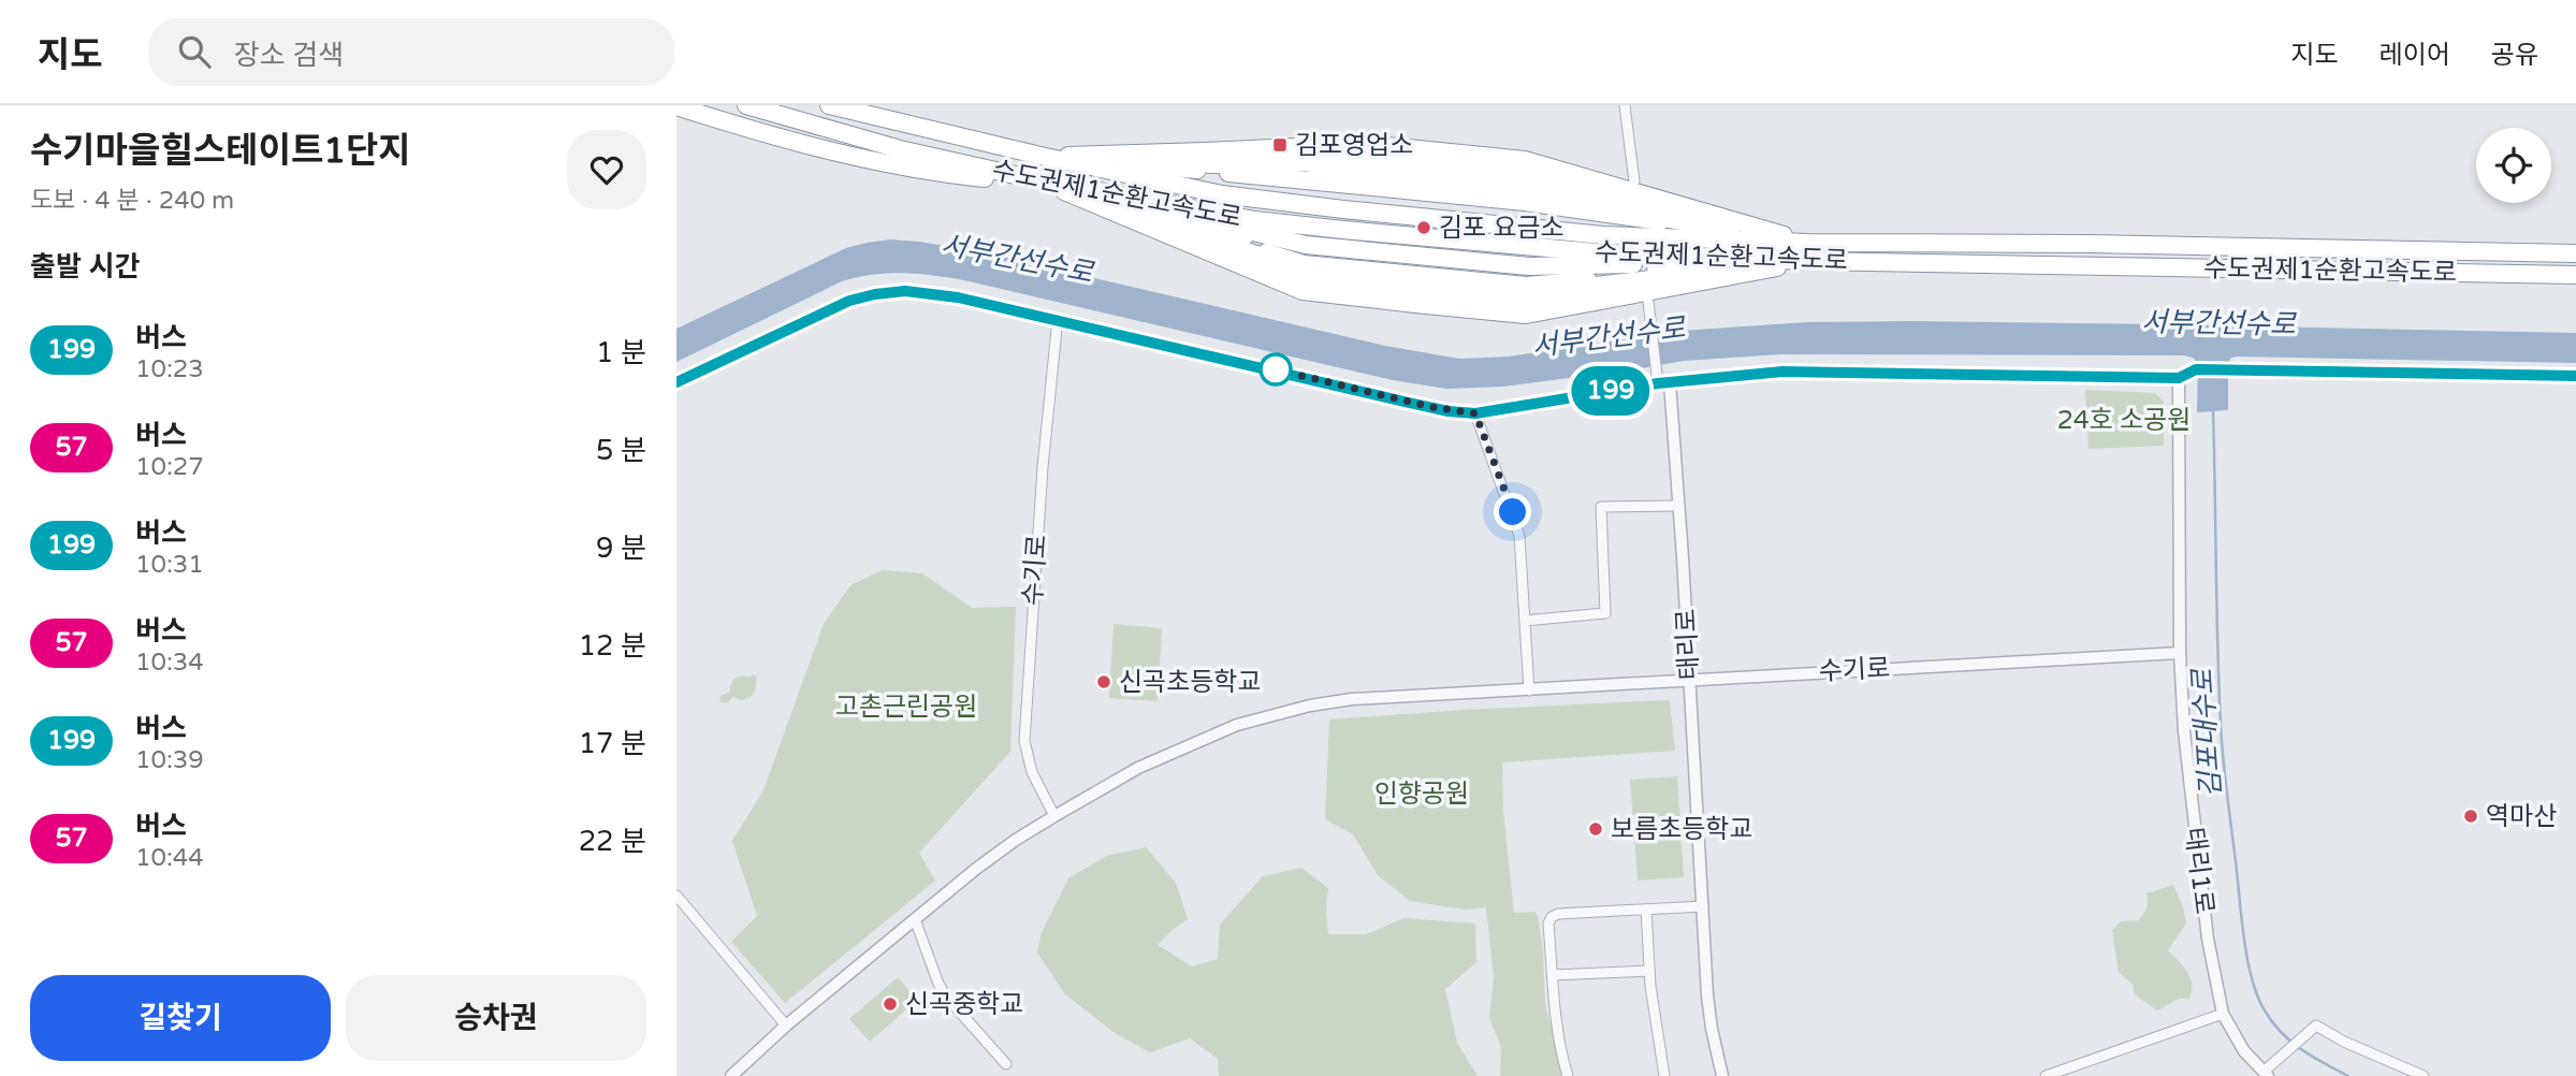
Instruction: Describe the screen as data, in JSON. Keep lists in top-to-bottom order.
{
  "streets": {
    "highway": ["수도권제1순환고속도로"],
    "street": ["수기로", "태리로", "태리1로"]
  },
  "crossings": [
    ["수기로", "태리로"],
    ["수기로", "태리1로"]
  ],
  "water": ["서부간선수로", "김포대수로"],
  "parks": ["24호 소공원", "고촌근린공원", "인향공원"],
  "places": {
    "transit": ["김포영업소"],
    "other": [
      "김포 요금소",
      "신곡초등학교",
      "역마산",
      "보름초등학교",
      "신곡중학교"
    ]
  },
  "lines": ["bus line 199"],
  "page": {
    "header": "지도",
    "search": "장소 검색",
    "nav": ["지도", "레이어", "공유"],
    "heading": [
      ["수기마을힐스테이트1단지", "도보 · 4 분 · 240 m"],
      "출발 시간"
    ],
    "on_map": "199",
    "list": [
      {
        "mark": "199",
        "name": "버스",
        "note": "10:23",
        "value": "1 분"
      },
      {
        "mark": "57",
        "name": "버스",
        "note": "10:27",
        "value": "5 분"
      },
      {
        "mark": "199",
        "name": "버스",
        "note": "10:31",
        "value": "9 분"
      },
      {
        "mark": "57",
        "name": "버스",
        "note": "10:34",
        "value": "12 분"
      },
      {
        "mark": "199",
        "name": "버스",
        "note": "10:39",
        "value": "17 분"
      },
      {
        "mark": "57",
        "name": "버스",
        "note": "10:44",
        "value": "22 분"
      }
    ],
    "buttons": ["길찾기", "승차권"]
  }
}
